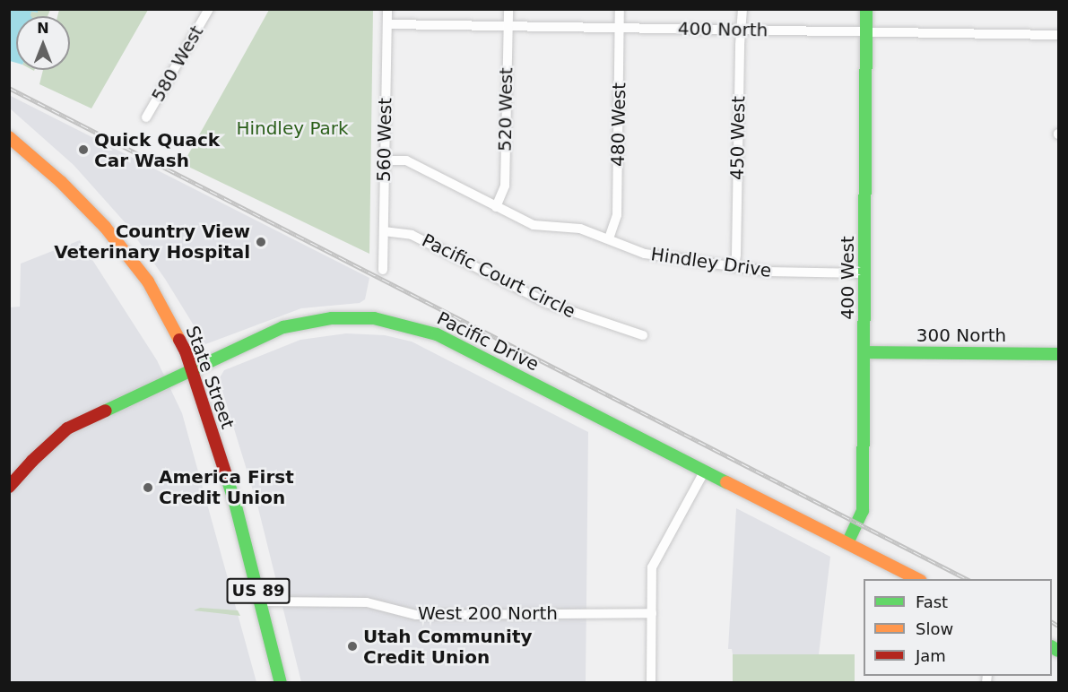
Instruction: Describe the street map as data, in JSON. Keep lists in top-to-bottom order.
{
  "streets": {
    "street": [
      "400 North",
      "580 West",
      "520 West",
      "480 West",
      "450 West",
      "560 West",
      "Hindley Drive",
      "Pacific Court Circle",
      "400 West",
      "300 North",
      "Pacific Drive",
      "State Street",
      "US 89",
      "West 200 North"
    ]
  },
  "crossings": [
    ["400 North", "520 West"],
    ["400 North", "480 West"],
    ["400 North", "450 West"],
    ["400 North", "560 West"],
    ["400 North", "400 West"],
    ["520 West", "Hindley Drive"],
    ["480 West", "Hindley Drive"],
    ["450 West", "Hindley Drive"],
    ["560 West", "Hindley Drive"],
    ["560 West", "Pacific Court Circle"],
    ["Hindley Drive", "400 West"],
    ["400 West", "300 North"],
    ["400 West", "Pacific Drive"],
    ["Pacific Drive", "State Street"],
    ["State Street", "West 200 North"]
  ],
  "parks": ["Hindley Park"],
  "places": [
    "Quick Quack Car Wash",
    "Country View Veterinary Hospital",
    "America First Credit Union",
    "Utah Community Credit Union"
  ],
  "legend": ["Fast", "Slow", "Jam"],
  "north": "top"
}
